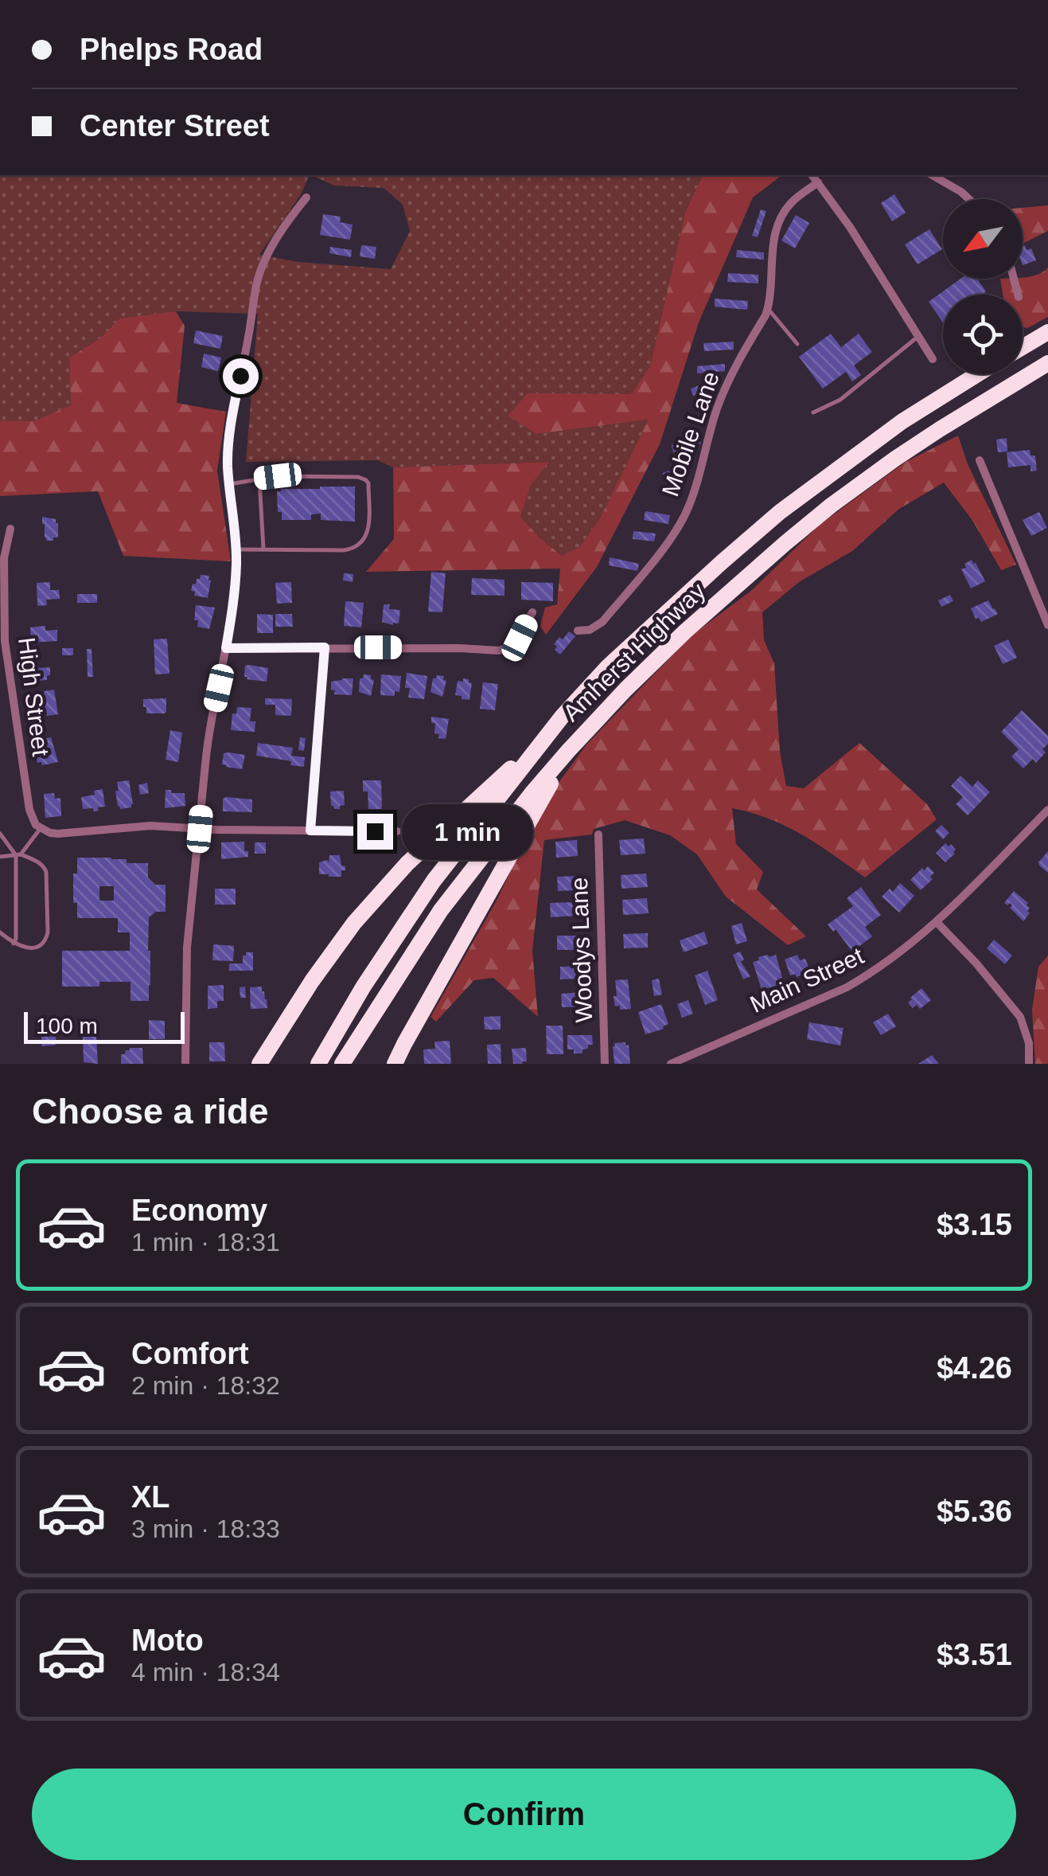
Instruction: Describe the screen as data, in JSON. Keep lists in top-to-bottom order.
{
  "streets": {
    "highway": ["Amherst Highway"],
    "street": [
      "Mobile Lane",
      "High Street",
      "Woodys Lane",
      "Main Street"
    ]
  },
  "scale_bar": "100 m",
  "north": "bottom left",
  "page": {
    "banner": ["Phelps Road", "Center Street"],
    "bubble": "1 min",
    "scale": "100 m",
    "heading": "Choose a ride",
    "list": [
      {
        "name": "Economy",
        "note": "1 min · 18:31",
        "value": "$3.15"
      },
      {
        "name": "Comfort",
        "note": "2 min · 18:32",
        "value": "$4.26"
      },
      {
        "name": "XL",
        "note": "3 min · 18:33",
        "value": "$5.36"
      },
      {
        "name": "Moto",
        "note": "4 min · 18:34",
        "value": "$3.51"
      }
    ],
    "buttons": "Confirm"
  }
}
